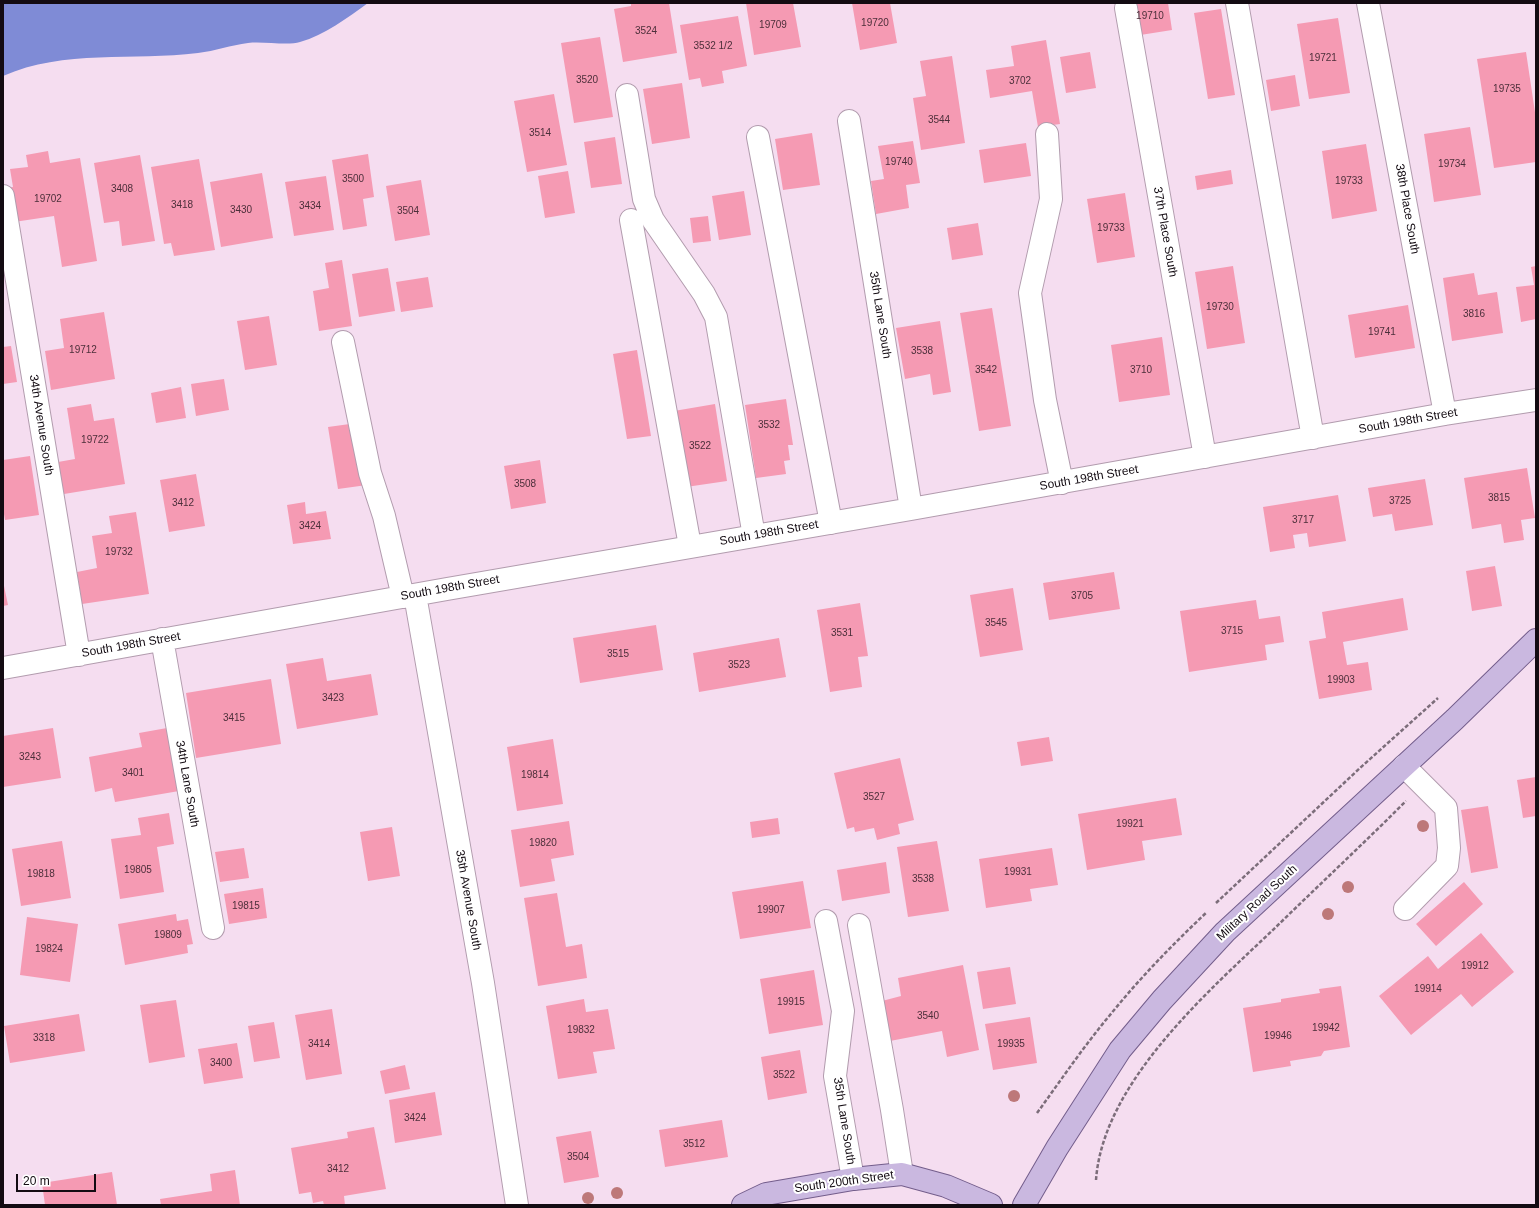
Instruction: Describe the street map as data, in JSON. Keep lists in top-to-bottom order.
{
  "streets": {
    "main road": ["Military Road South", "South 200th Street"],
    "street": [
      "38th Place South",
      "37th Place South",
      "35th Lane South",
      "South 198th Street",
      "34th Avenue South",
      "34th Lane South",
      "35th Avenue South"
    ]
  },
  "crossings": [
    ["38th Place South", "South 198th Street"],
    ["37th Place South", "South 198th Street"],
    ["35th Lane South", "South 198th Street"],
    ["35th Lane South", "South 200th Street"],
    ["South 198th Street", "34th Avenue South"],
    ["South 198th Street", "34th Lane South"],
    ["South 198th Street", "35th Avenue South"]
  ],
  "house_numbers": [
    "19710",
    "19720",
    "19709",
    "3524",
    "3532 1/2",
    "19721",
    "3520",
    "3702",
    "19735",
    "3544",
    "3514",
    "19740",
    "19734",
    "3500",
    "19733",
    "3408",
    "19702",
    "3418",
    "3434",
    "3430",
    "3504",
    "19733",
    "19730",
    "3816",
    "19741",
    "19712",
    "3538",
    "3542",
    "3710",
    "3532",
    "19722",
    "3522",
    "3508",
    "3815",
    "3725",
    "3412",
    "3717",
    "3424",
    "19732",
    "3705",
    "3545",
    "3715",
    "3531",
    "3515",
    "3523",
    "19903",
    "3423",
    "3415",
    "3243",
    "3401",
    "19814",
    "3527",
    "19921",
    "19820",
    "19805",
    "19931",
    "19818",
    "3538",
    "19815",
    "19907",
    "19809",
    "19824",
    "19912",
    "19914",
    "19915",
    "3540",
    "19942",
    "19832",
    "19946",
    "3318",
    "3414",
    "19935",
    "3400",
    "3522",
    "3424",
    "3512",
    "3504",
    "3412"
  ],
  "scale_bar": "20 m"
}
